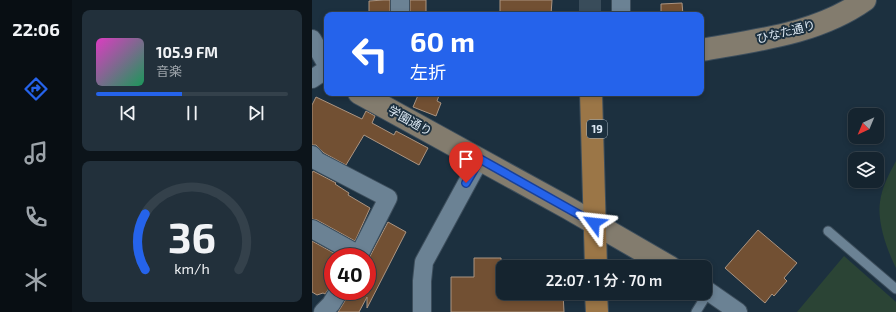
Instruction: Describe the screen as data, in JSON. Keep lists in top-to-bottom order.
{
  "streets": {
    "main road": ["19"],
    "street": ["ひなた通り", "学園通り"]
  },
  "crossings": [
    ["学園通り", "19"]
  ],
  "north": "bottom left",
  "page": {
    "tabs": "22:06",
    "turn": ["60 m", "左折"],
    "song": ["105.9 FM", "音楽"],
    "limit": "40",
    "trip": "22:07 · 1 分 · 70 m",
    "gauge": ["36", "km/h"]
  }
}
